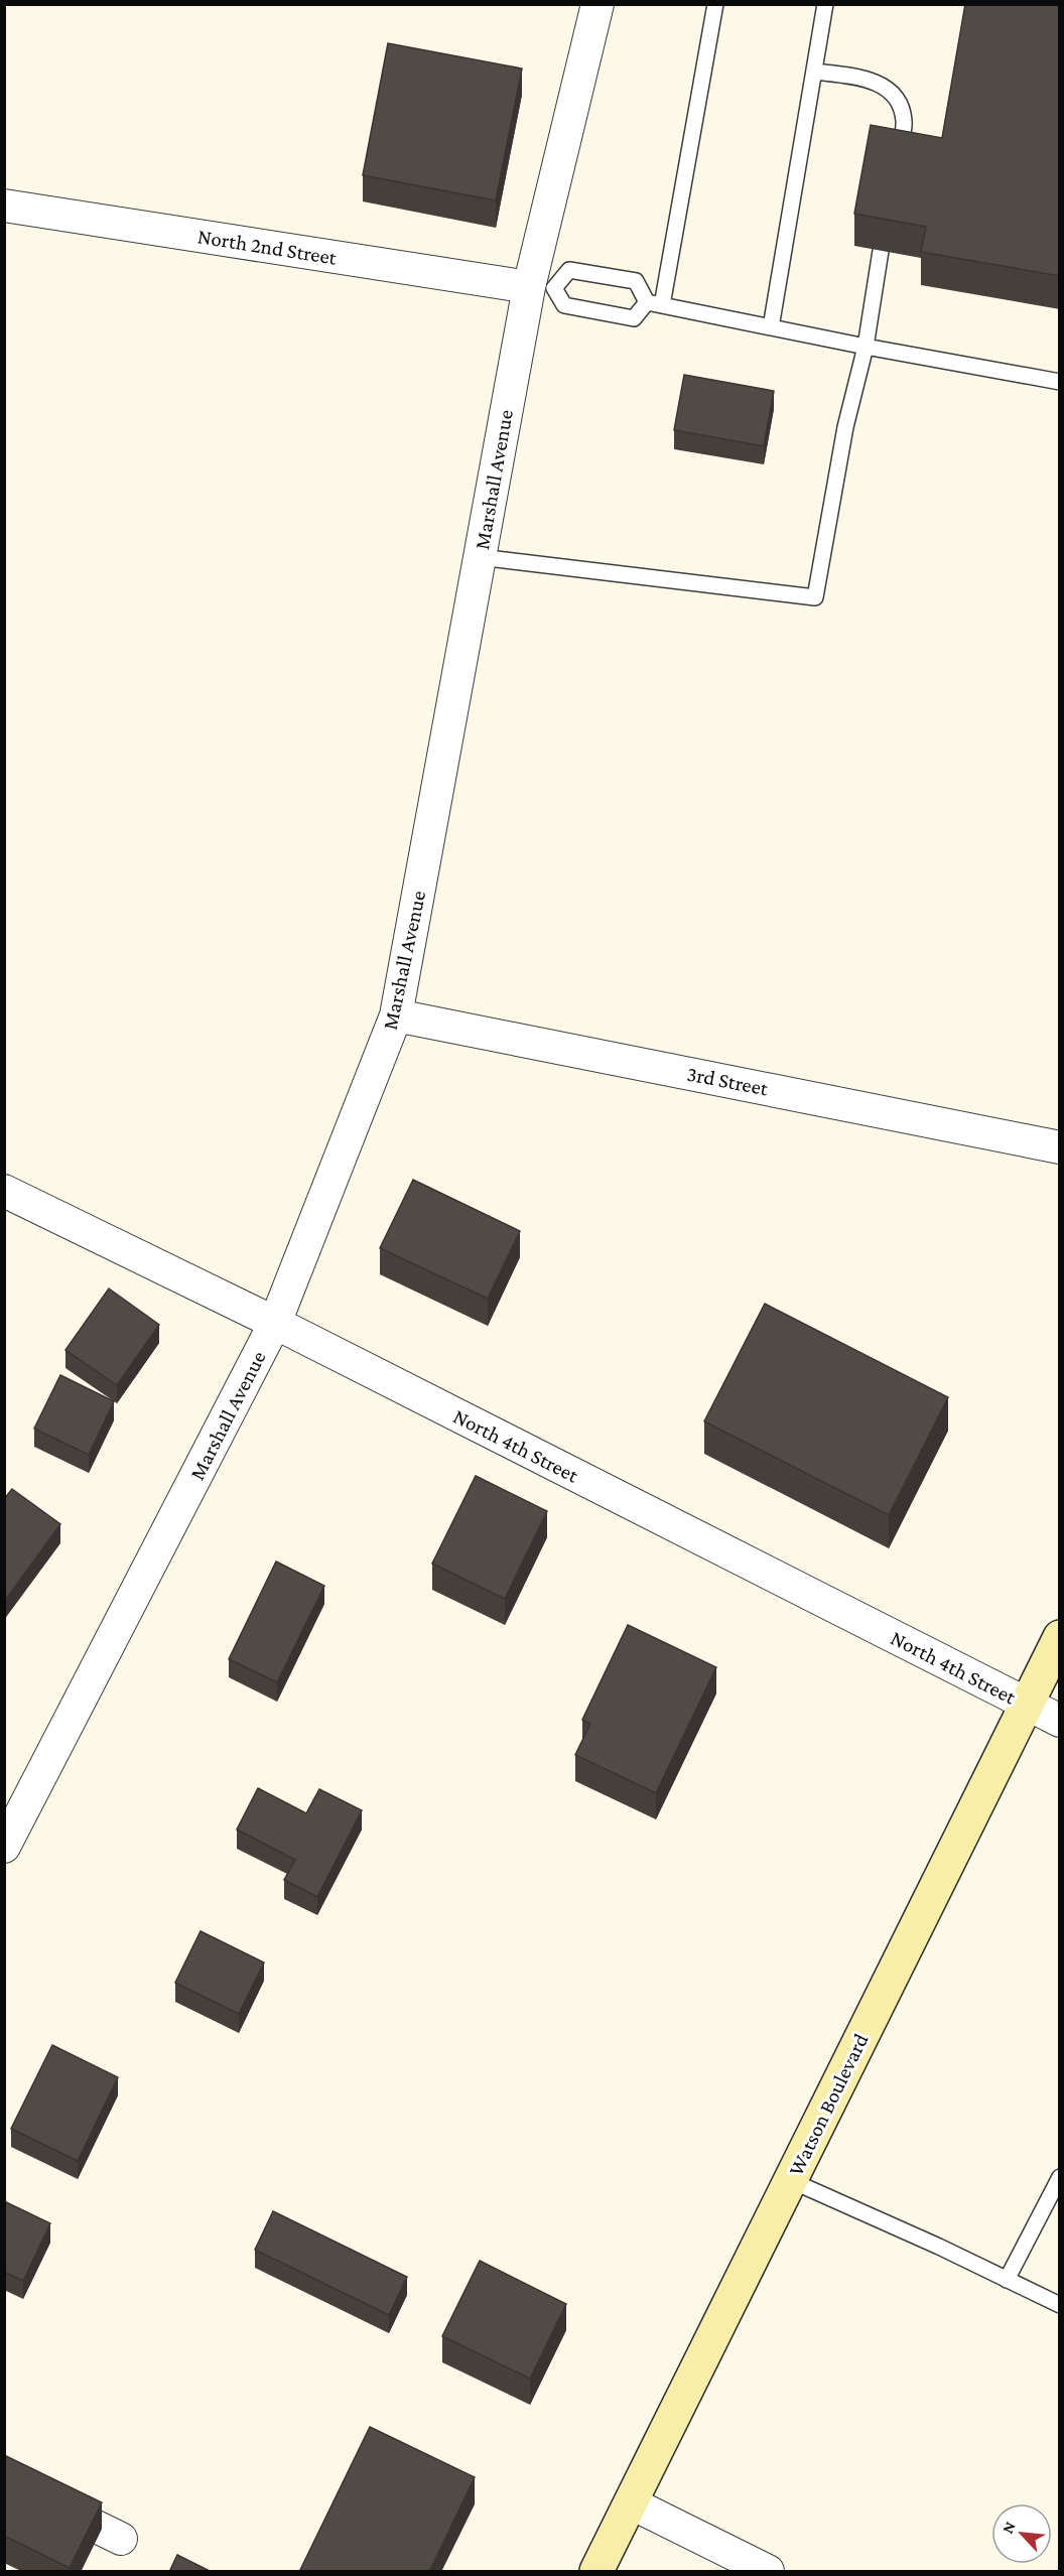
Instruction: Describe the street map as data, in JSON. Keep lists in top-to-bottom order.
{
  "streets": {
    "main road": ["Watson Boulevard"],
    "street": [
      "North 2nd Street",
      "Marshall Avenue",
      "3rd Street",
      "North 4th Street"
    ]
  },
  "crossings": [
    ["North 2nd Street", "Marshall Avenue"],
    ["Marshall Avenue", "3rd Street"],
    ["Marshall Avenue", "North 4th Street"],
    ["North 4th Street", "Watson Boulevard"]
  ],
  "north": "top left"
}
